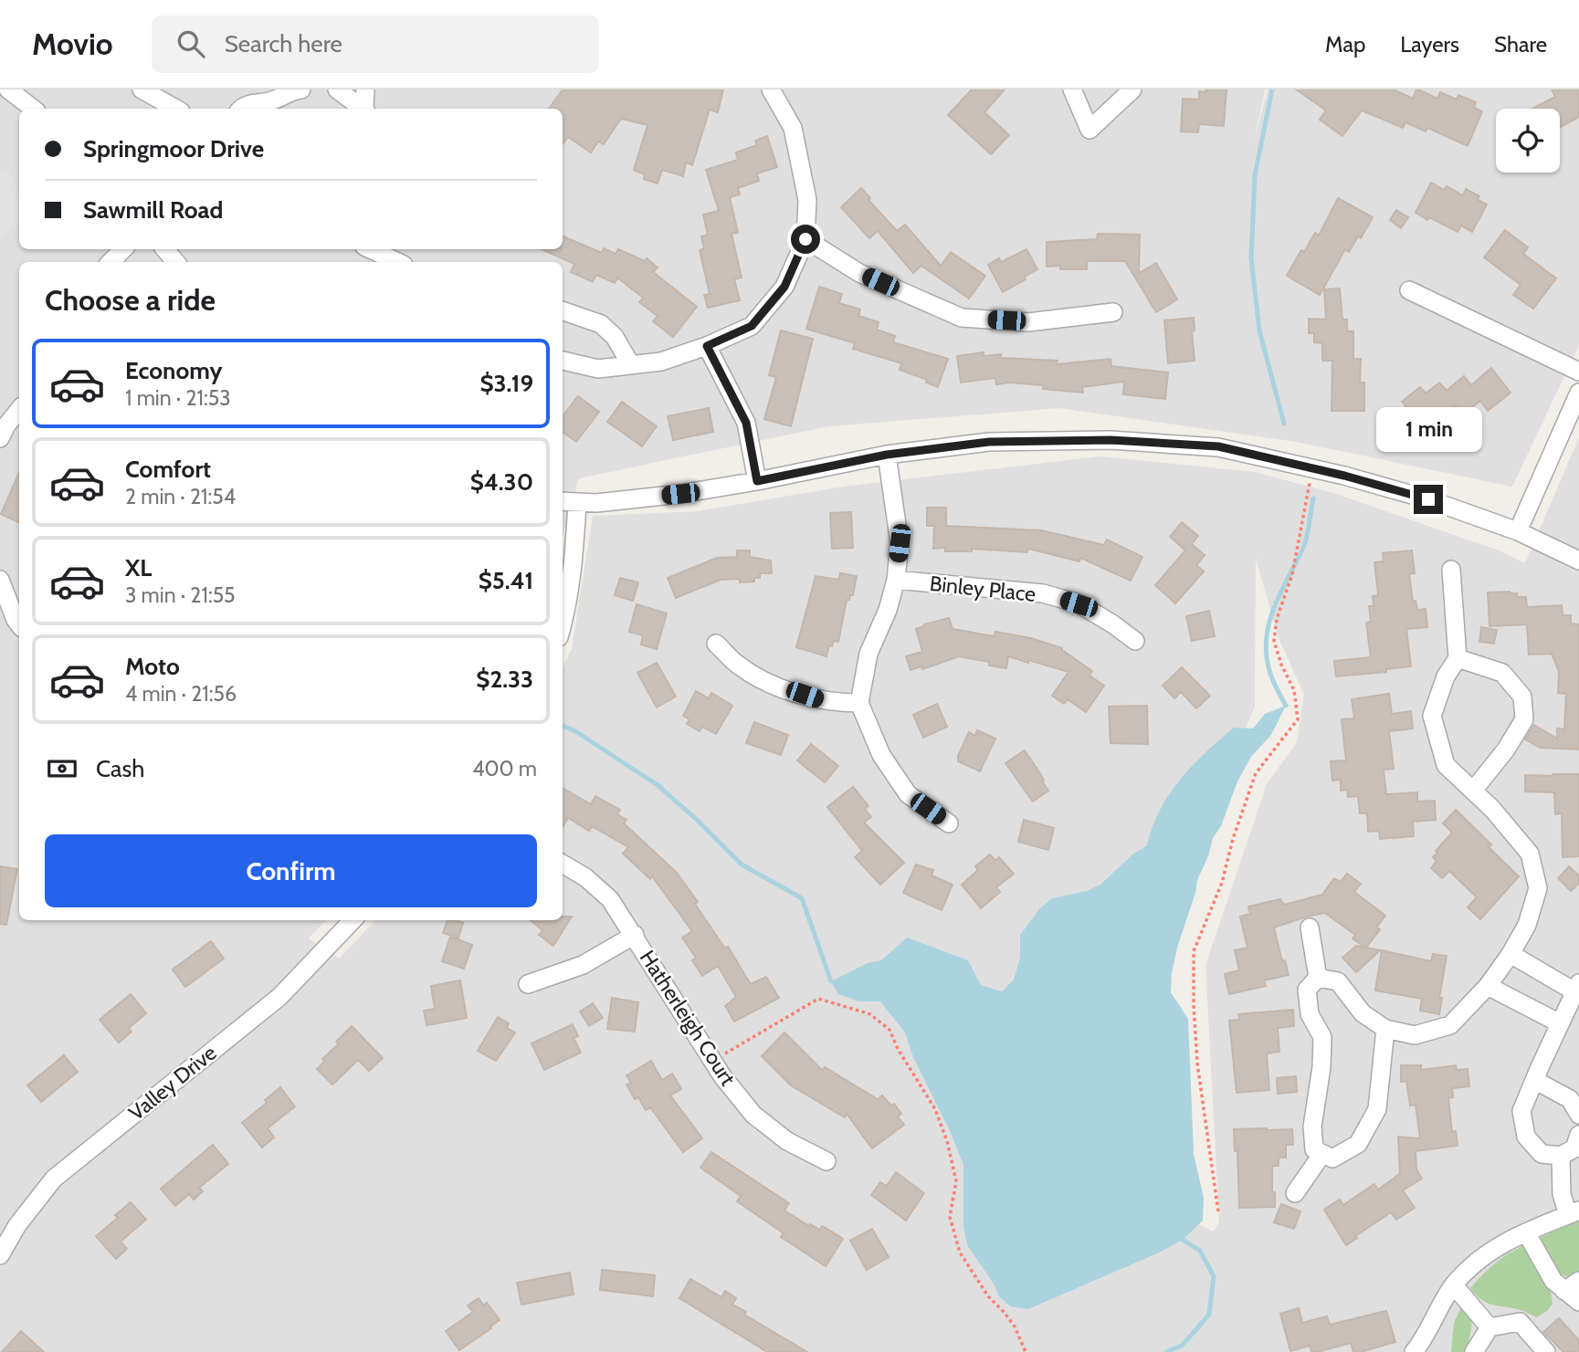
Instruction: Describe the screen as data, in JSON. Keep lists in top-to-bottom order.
{
  "streets": {
    "street": ["Binley Place", "Hatherleigh Court", "Valley Drive"]
  },
  "page": {
    "header": "Movio",
    "search": "Search here",
    "nav": ["Map", "Layers", "Share"],
    "banner": ["Springmoor Drive", "Sawmill Road"],
    "heading": "Choose a ride",
    "list": [
      {
        "name": "Economy",
        "note": "1 min · 21:53",
        "value": "$3.19"
      },
      {
        "name": "Comfort",
        "note": "2 min · 21:54",
        "value": "$4.30"
      },
      {
        "name": "XL",
        "note": "3 min · 21:55",
        "value": "$5.41"
      },
      {
        "name": "Moto",
        "note": "4 min · 21:56",
        "value": "$2.33"
      }
    ],
    "bubble": "1 min",
    "pay": ["Cash", "400 m"],
    "buttons": "Confirm"
  }
}
